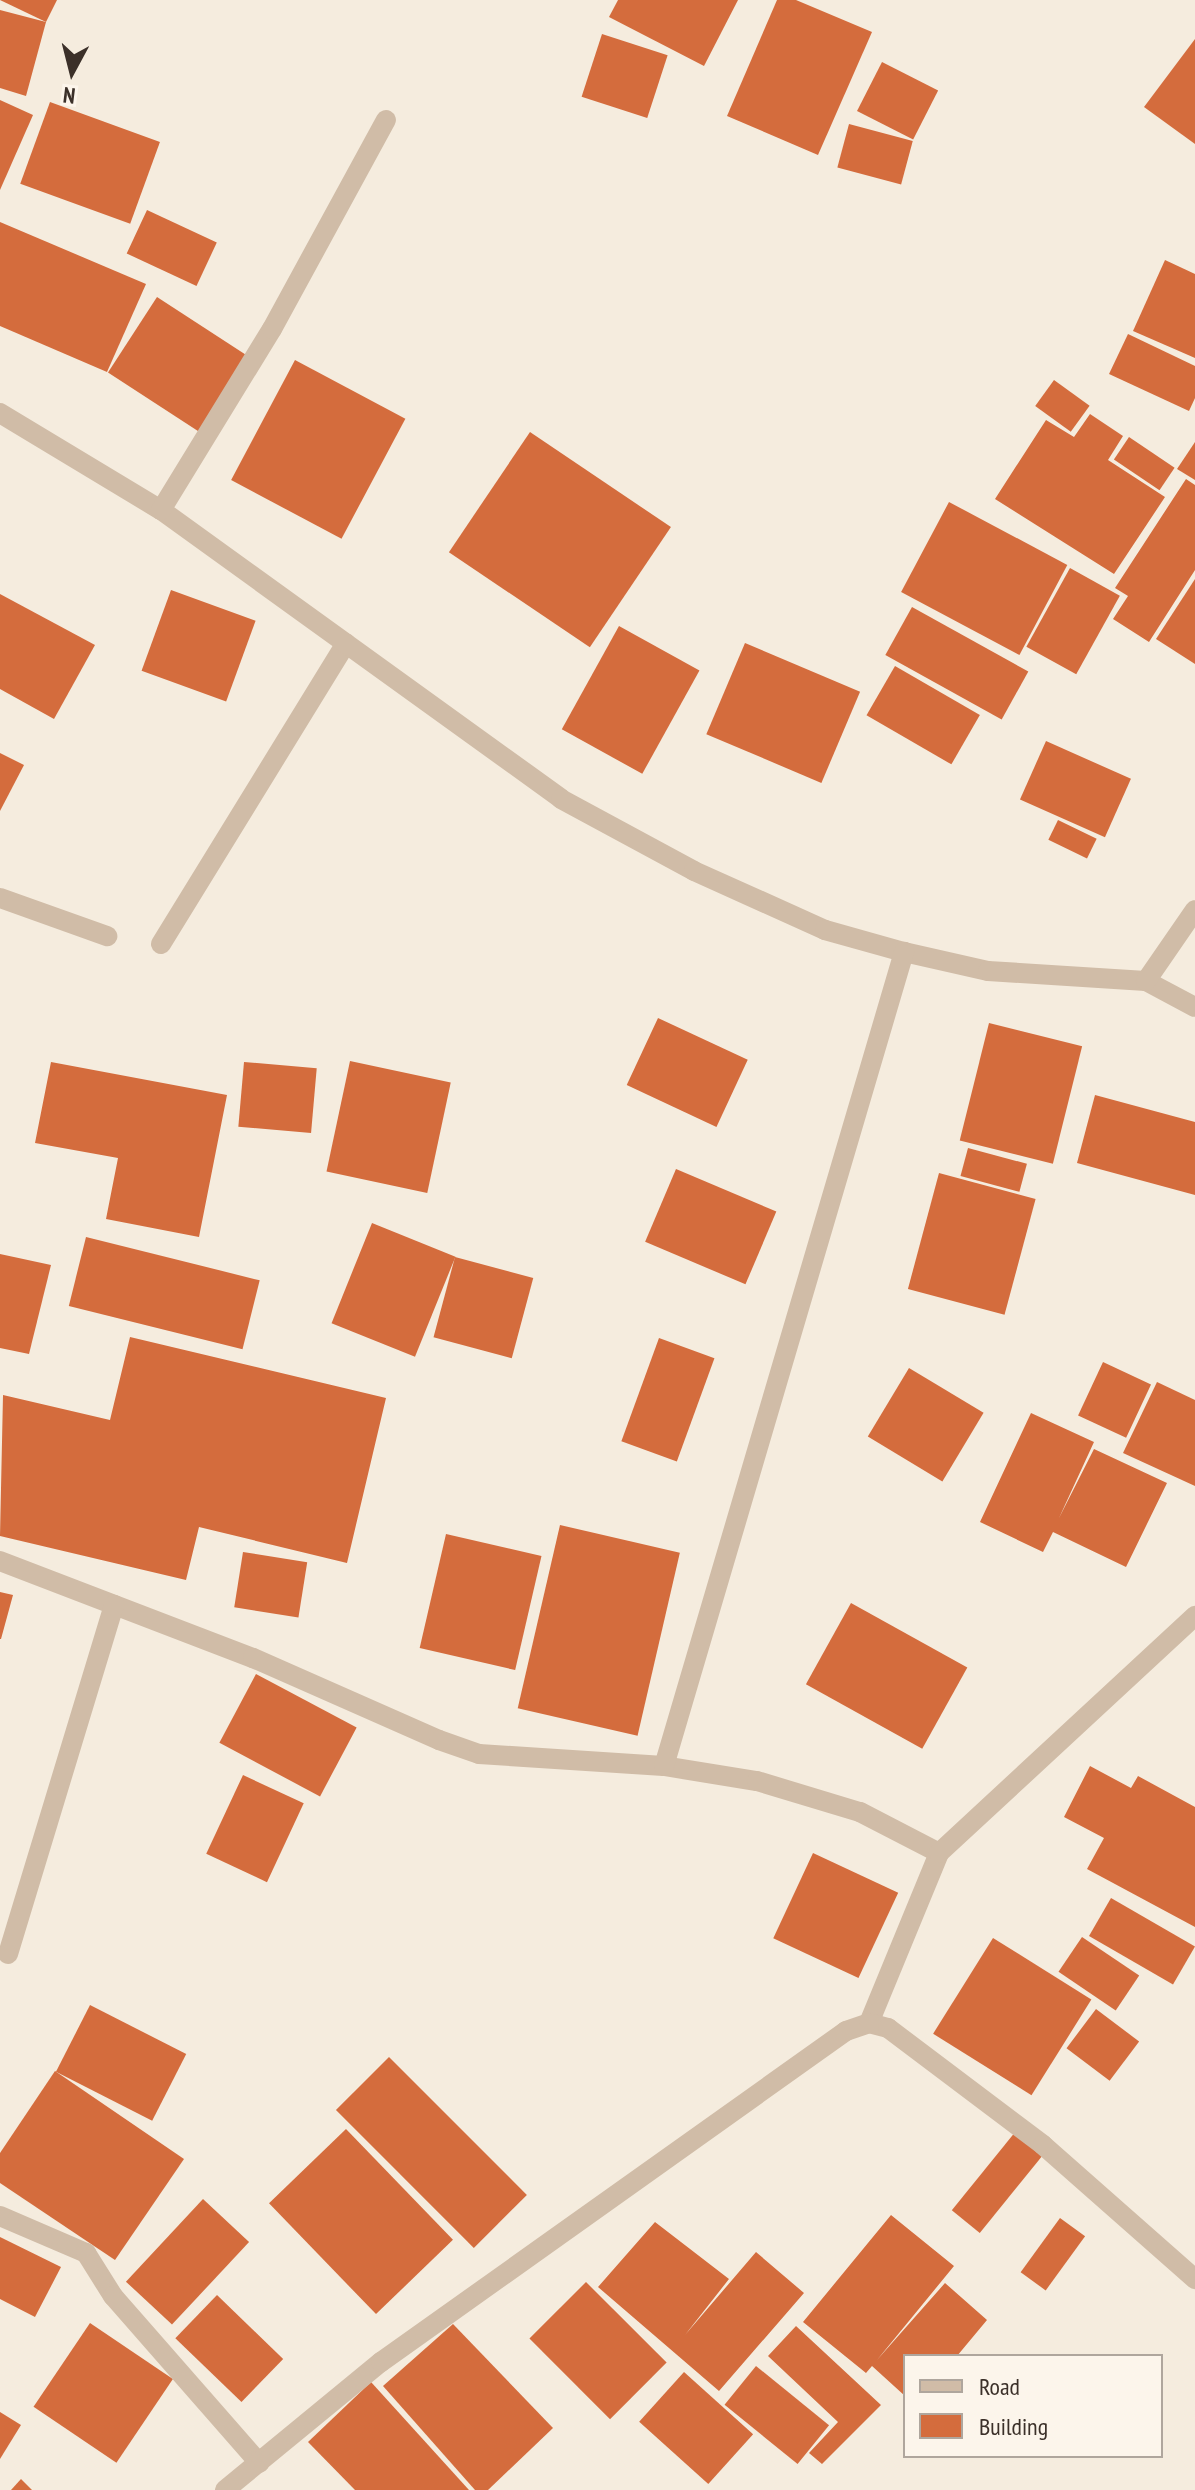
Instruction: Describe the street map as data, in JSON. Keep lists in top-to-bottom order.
{
  "legend": ["Road", "Building"],
  "north": "bottom"
}
